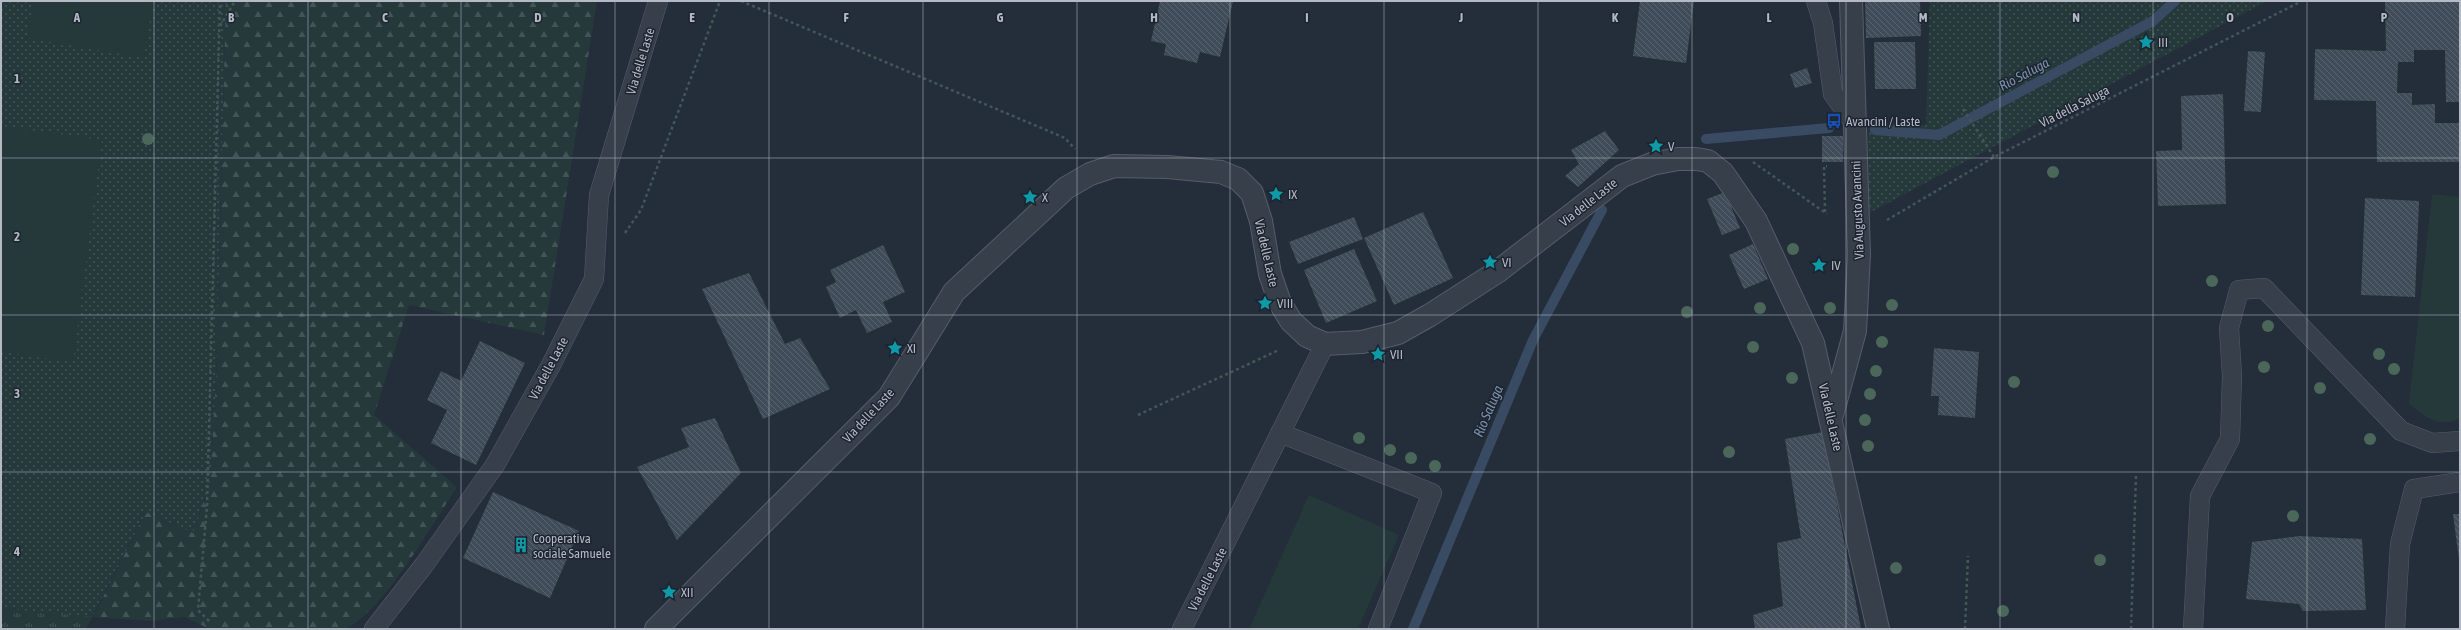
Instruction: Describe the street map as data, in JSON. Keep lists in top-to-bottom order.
{
  "streets": {
    "street": ["Via delle Laste", "Via Augusto Avancini"],
    "path": ["Via della Saluga"]
  },
  "crossings": [
    ["Via delle Laste", "Via Augusto Avancini"],
    ["Via della Saluga", "Via Augusto Avancini"]
  ],
  "water": ["Rio Saluga"],
  "places": {
    "place": [
      "III",
      "V",
      "IX",
      "X",
      "VI",
      "IV",
      "VIII",
      "XI",
      "VII",
      "XII"
    ],
    "bus stop": ["Avancini / Laste"],
    "building": ["Cooperativa sociale Samuele"]
  },
  "grid": {
    "columns": [
      "A",
      "B",
      "C",
      "D",
      "E",
      "F",
      "G",
      "H",
      "I",
      "J",
      "K",
      "L",
      "M",
      "N",
      "O",
      "P"
    ],
    "rows": [
      "1",
      "2",
      "3",
      "4"
    ]
  }
}
